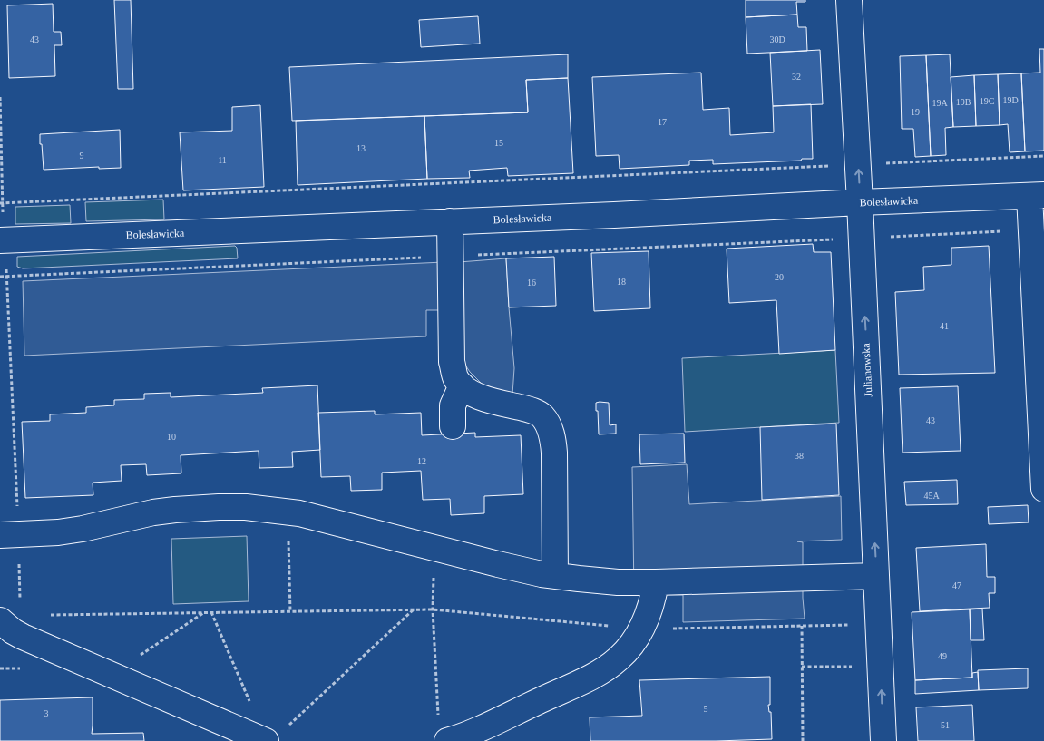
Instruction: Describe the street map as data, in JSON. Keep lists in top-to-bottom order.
{
  "streets": {
    "street": ["Bolesławicka", "Julianowska"]
  },
  "crossings": [
    ["Bolesławicka", "Julianowska"]
  ],
  "house_numbers": [
    "43",
    "30D",
    "32",
    "19D",
    "19C",
    "19B",
    "19A",
    "19",
    "17",
    "15",
    "13",
    "9",
    "11",
    "20",
    "18",
    "16",
    "41",
    "43",
    "10",
    "38",
    "12",
    "45A",
    "47",
    "49",
    "5",
    "3",
    "51"
  ]
}
